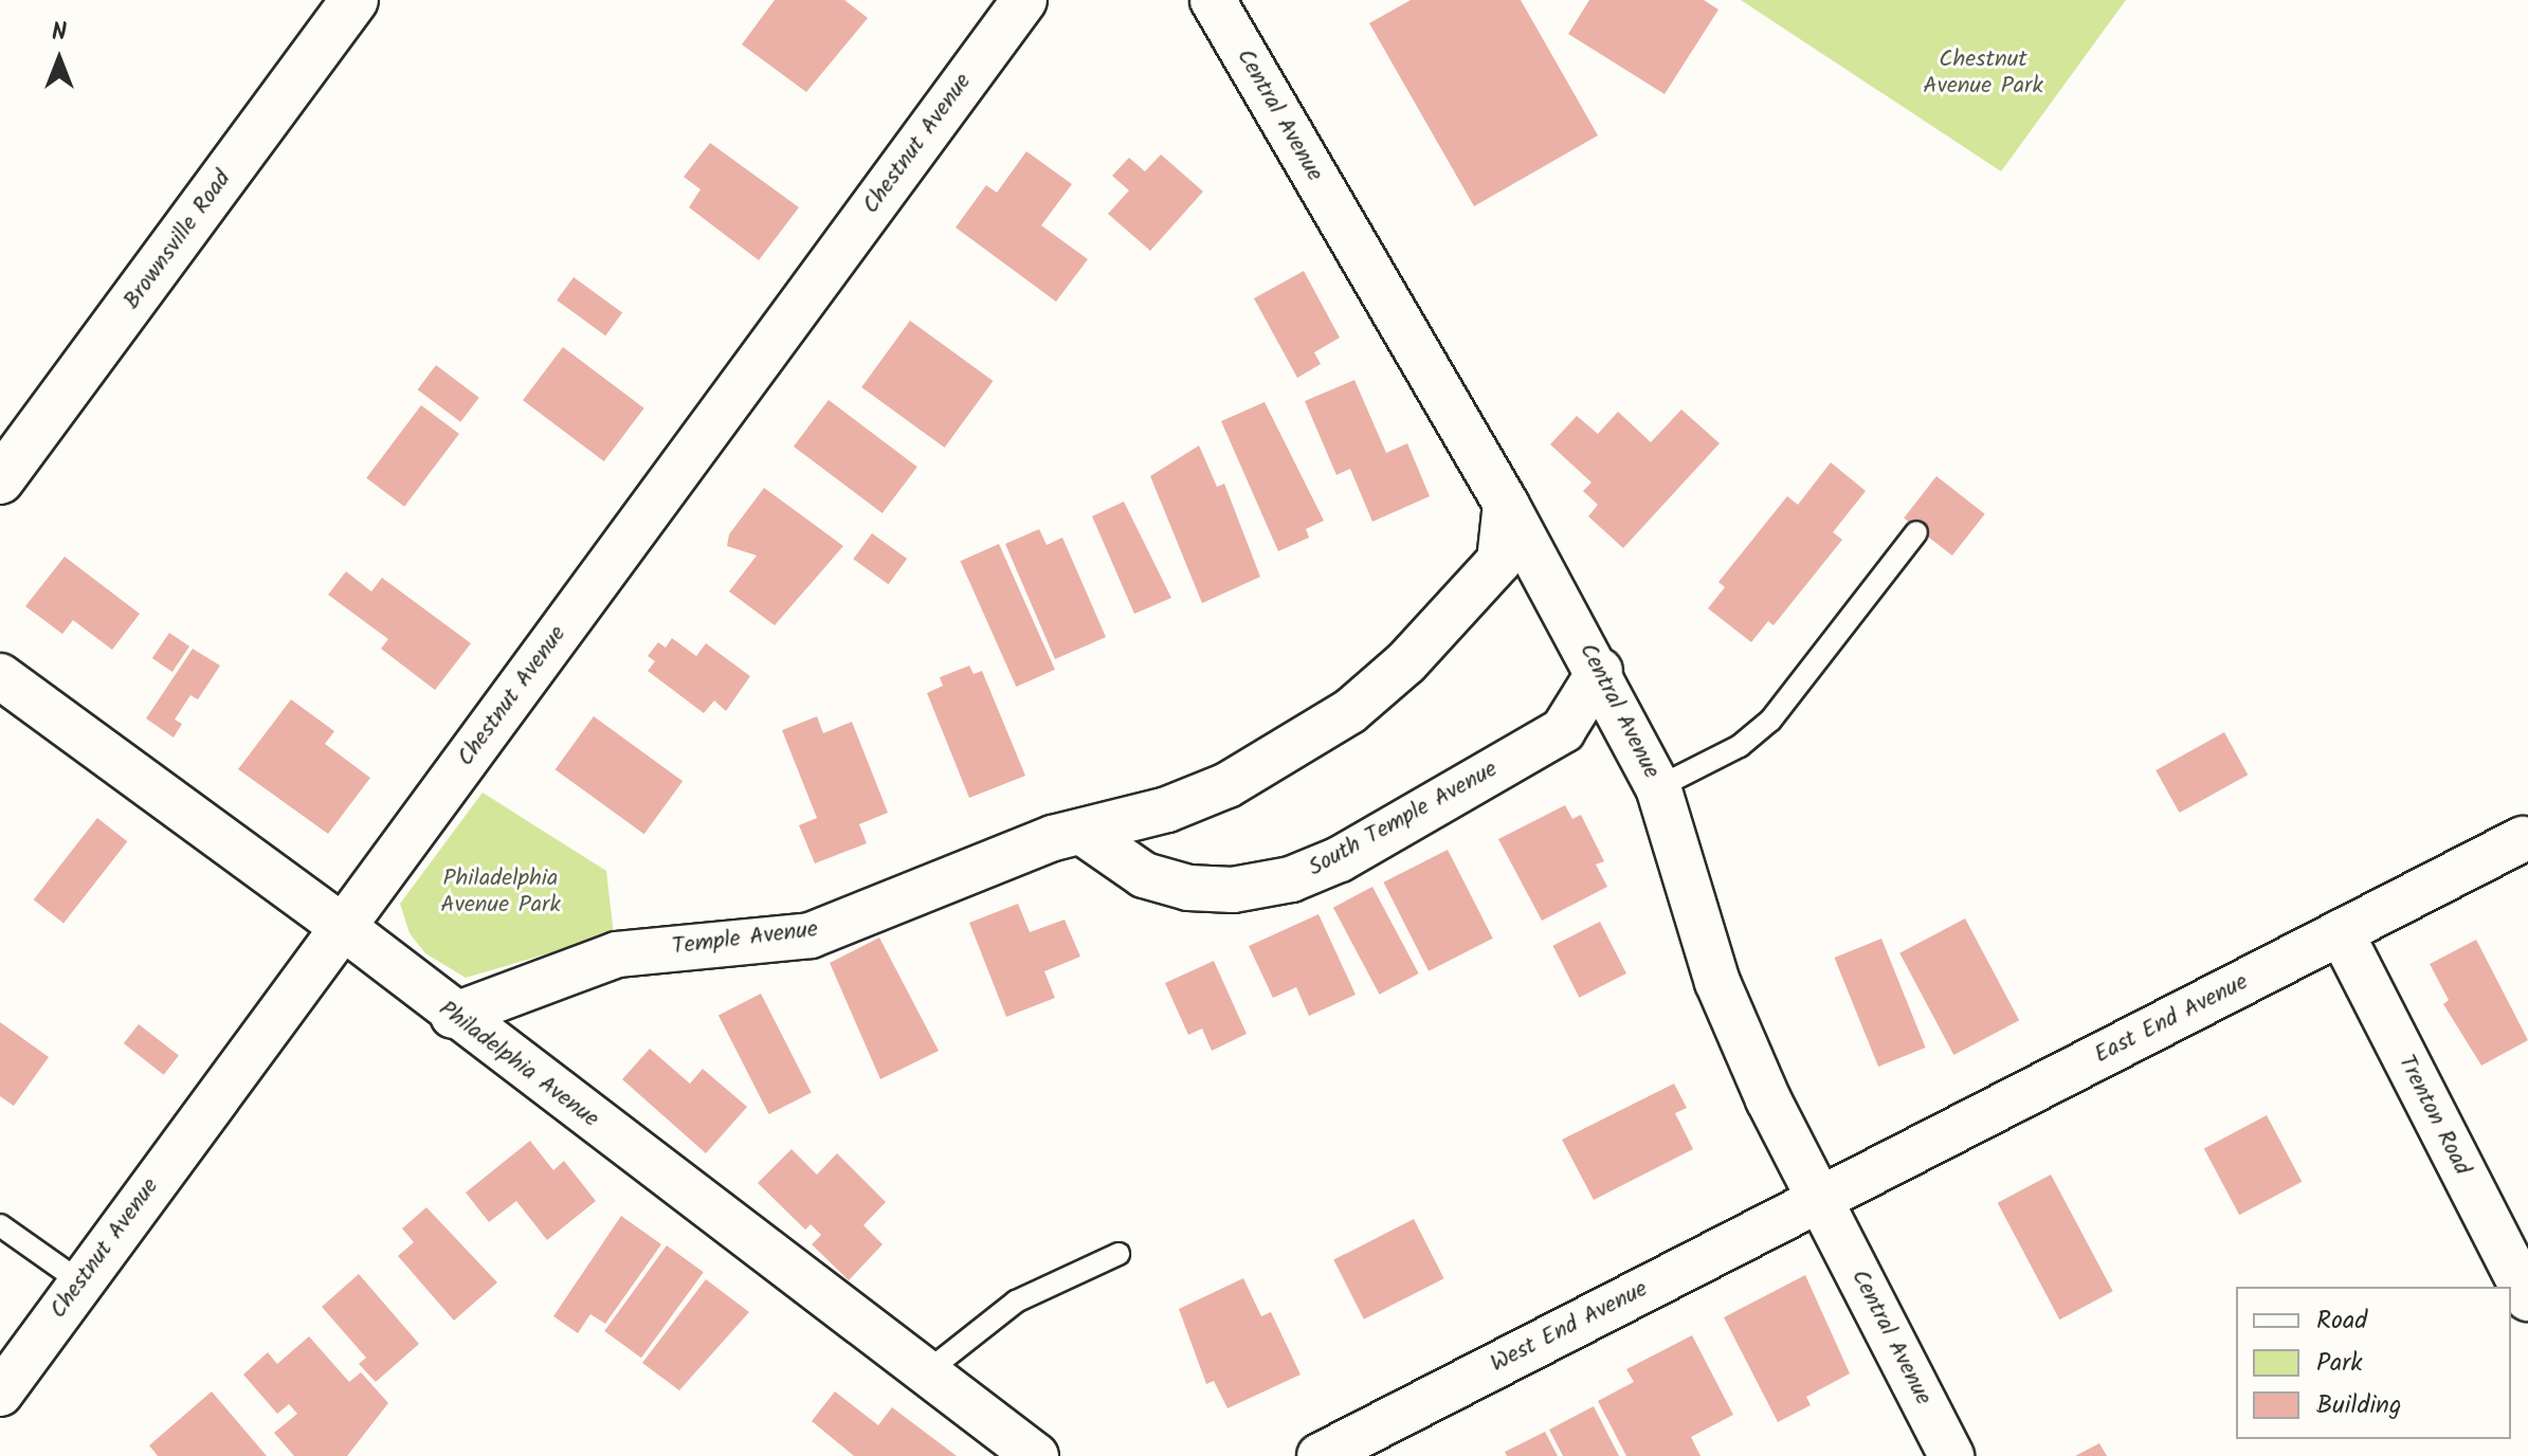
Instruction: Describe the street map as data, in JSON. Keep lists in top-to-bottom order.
{
  "streets": {
    "street": [
      "Central Avenue",
      "Chestnut Avenue",
      "Brownsville Road",
      "South Temple Avenue",
      "Temple Avenue",
      "East End Avenue",
      "Philadelphia Avenue",
      "Trenton Road",
      "West End Avenue"
    ]
  },
  "crossings": [
    ["Central Avenue", "South Temple Avenue"],
    ["Central Avenue", "Temple Avenue"],
    ["Central Avenue", "East End Avenue"],
    ["Central Avenue", "West End Avenue"],
    ["Chestnut Avenue", "Philadelphia Avenue"],
    ["South Temple Avenue", "Temple Avenue"],
    ["Temple Avenue", "Philadelphia Avenue"],
    ["East End Avenue", "Trenton Road"],
    ["East End Avenue", "West End Avenue"]
  ],
  "parks": ["Chestnut Avenue Park", "Philadelphia Avenue Park"],
  "legend": ["Road", "Park", "Building"],
  "north": "top"
}
